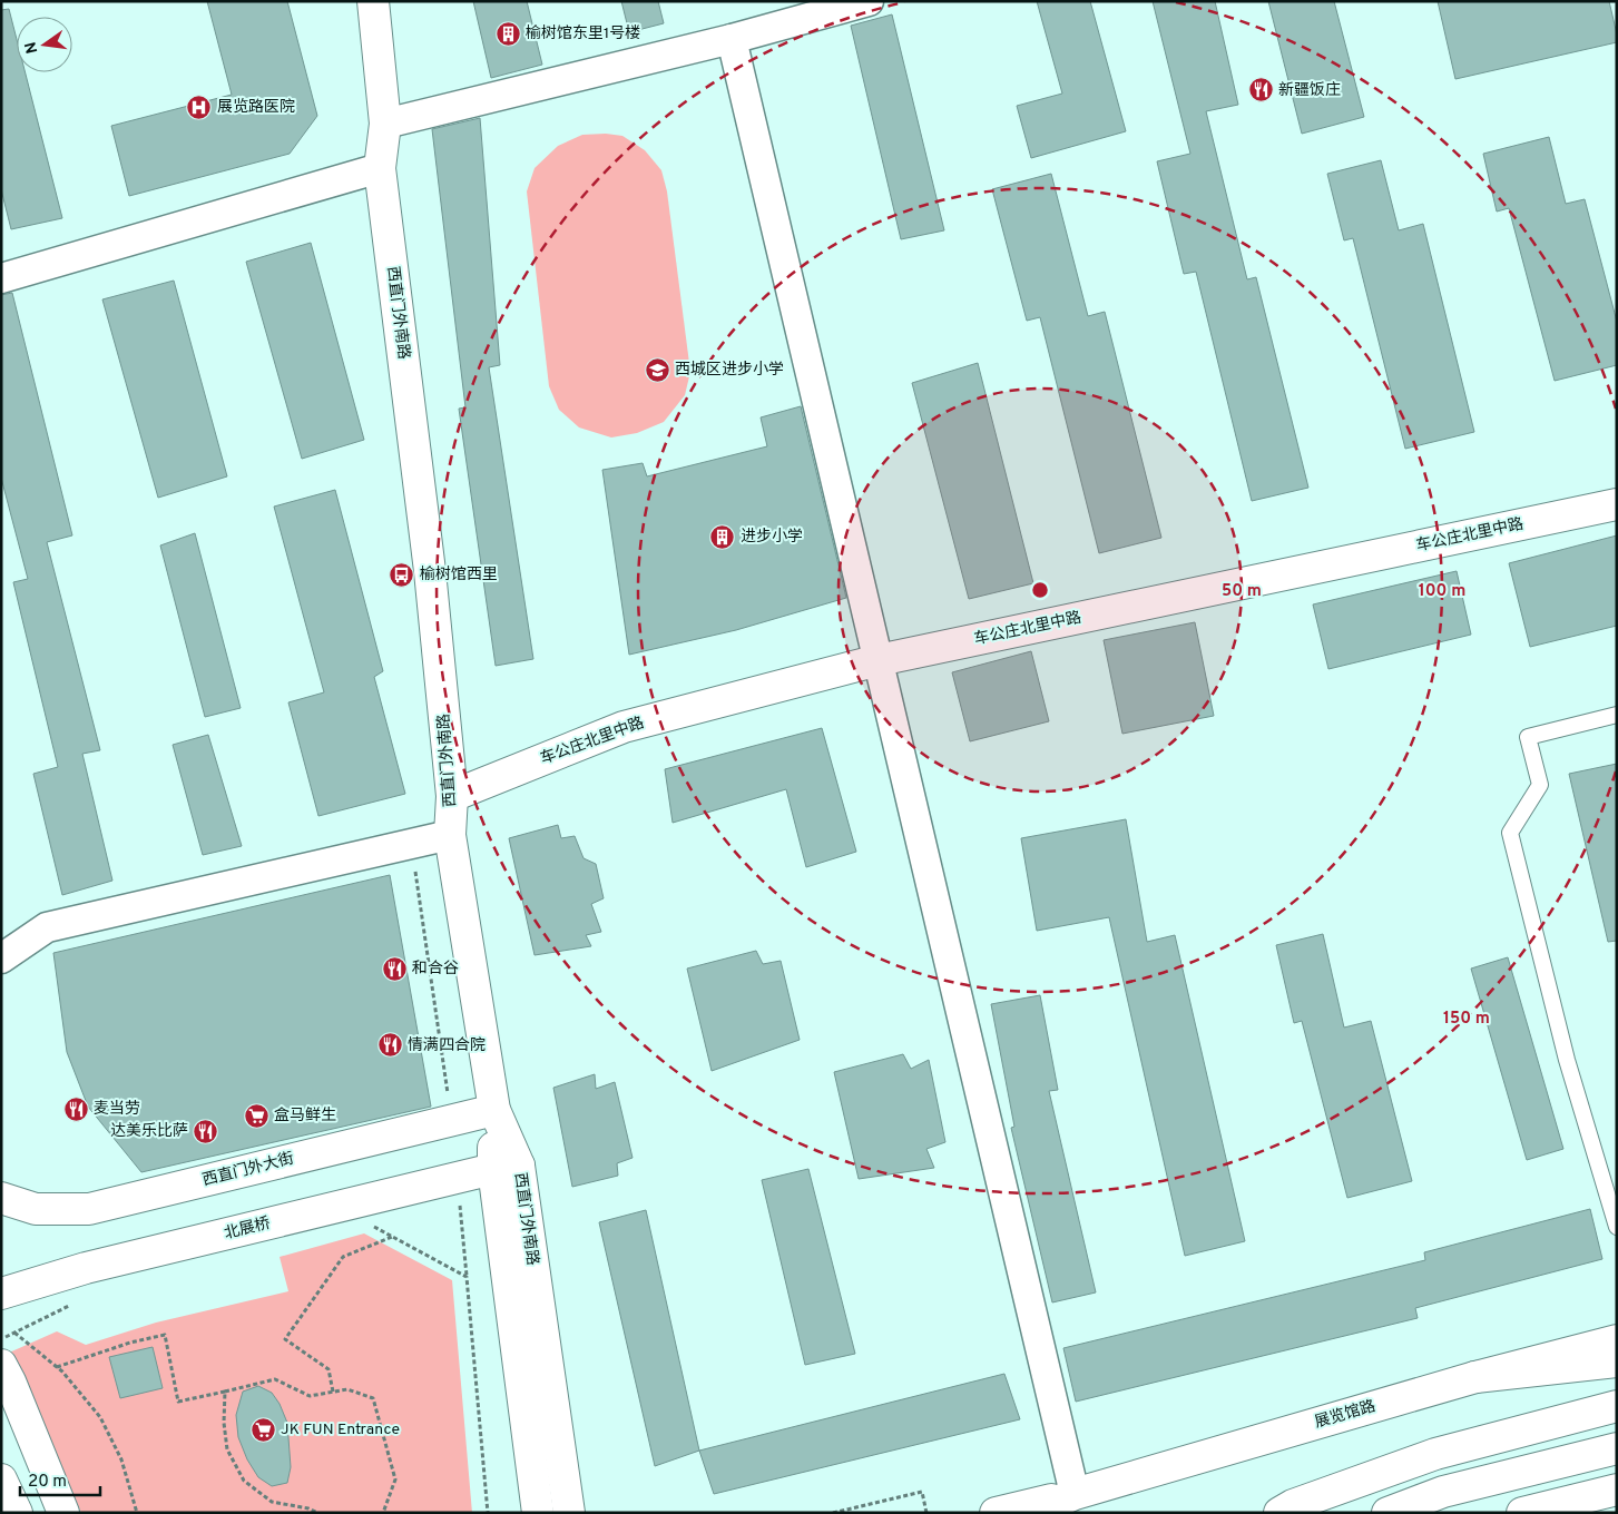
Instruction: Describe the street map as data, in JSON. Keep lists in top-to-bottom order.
{
  "streets": {
    "main road": [
      "西直门外南路",
      "车公庄北里中路",
      "西直门外大街",
      "北展桥",
      "展览馆路"
    ]
  },
  "crossings": [
    ["西直门外南路", "车公庄北里中路"],
    ["西直门外南路", "西直门外大街"],
    ["西直门外南路", "北展桥"]
  ],
  "places": {
    "building": ["榆树馆东里1号楼", "进步小学"],
    "restaurant": [
      "新疆饭庄",
      "和合谷",
      "情满四合院",
      "麦当劳",
      "达美乐比萨"
    ],
    "hospital": ["展览路医院"],
    "school or university": ["西城区进步小学"],
    "bus stop": ["榆树馆西里"],
    "supermarket": ["盒马鲜生", "JK FUN Entrance"]
  },
  "scale_bar": "20 m",
  "north": "left",
  "rings": ["50 m", "100 m", "150 m"]
}
